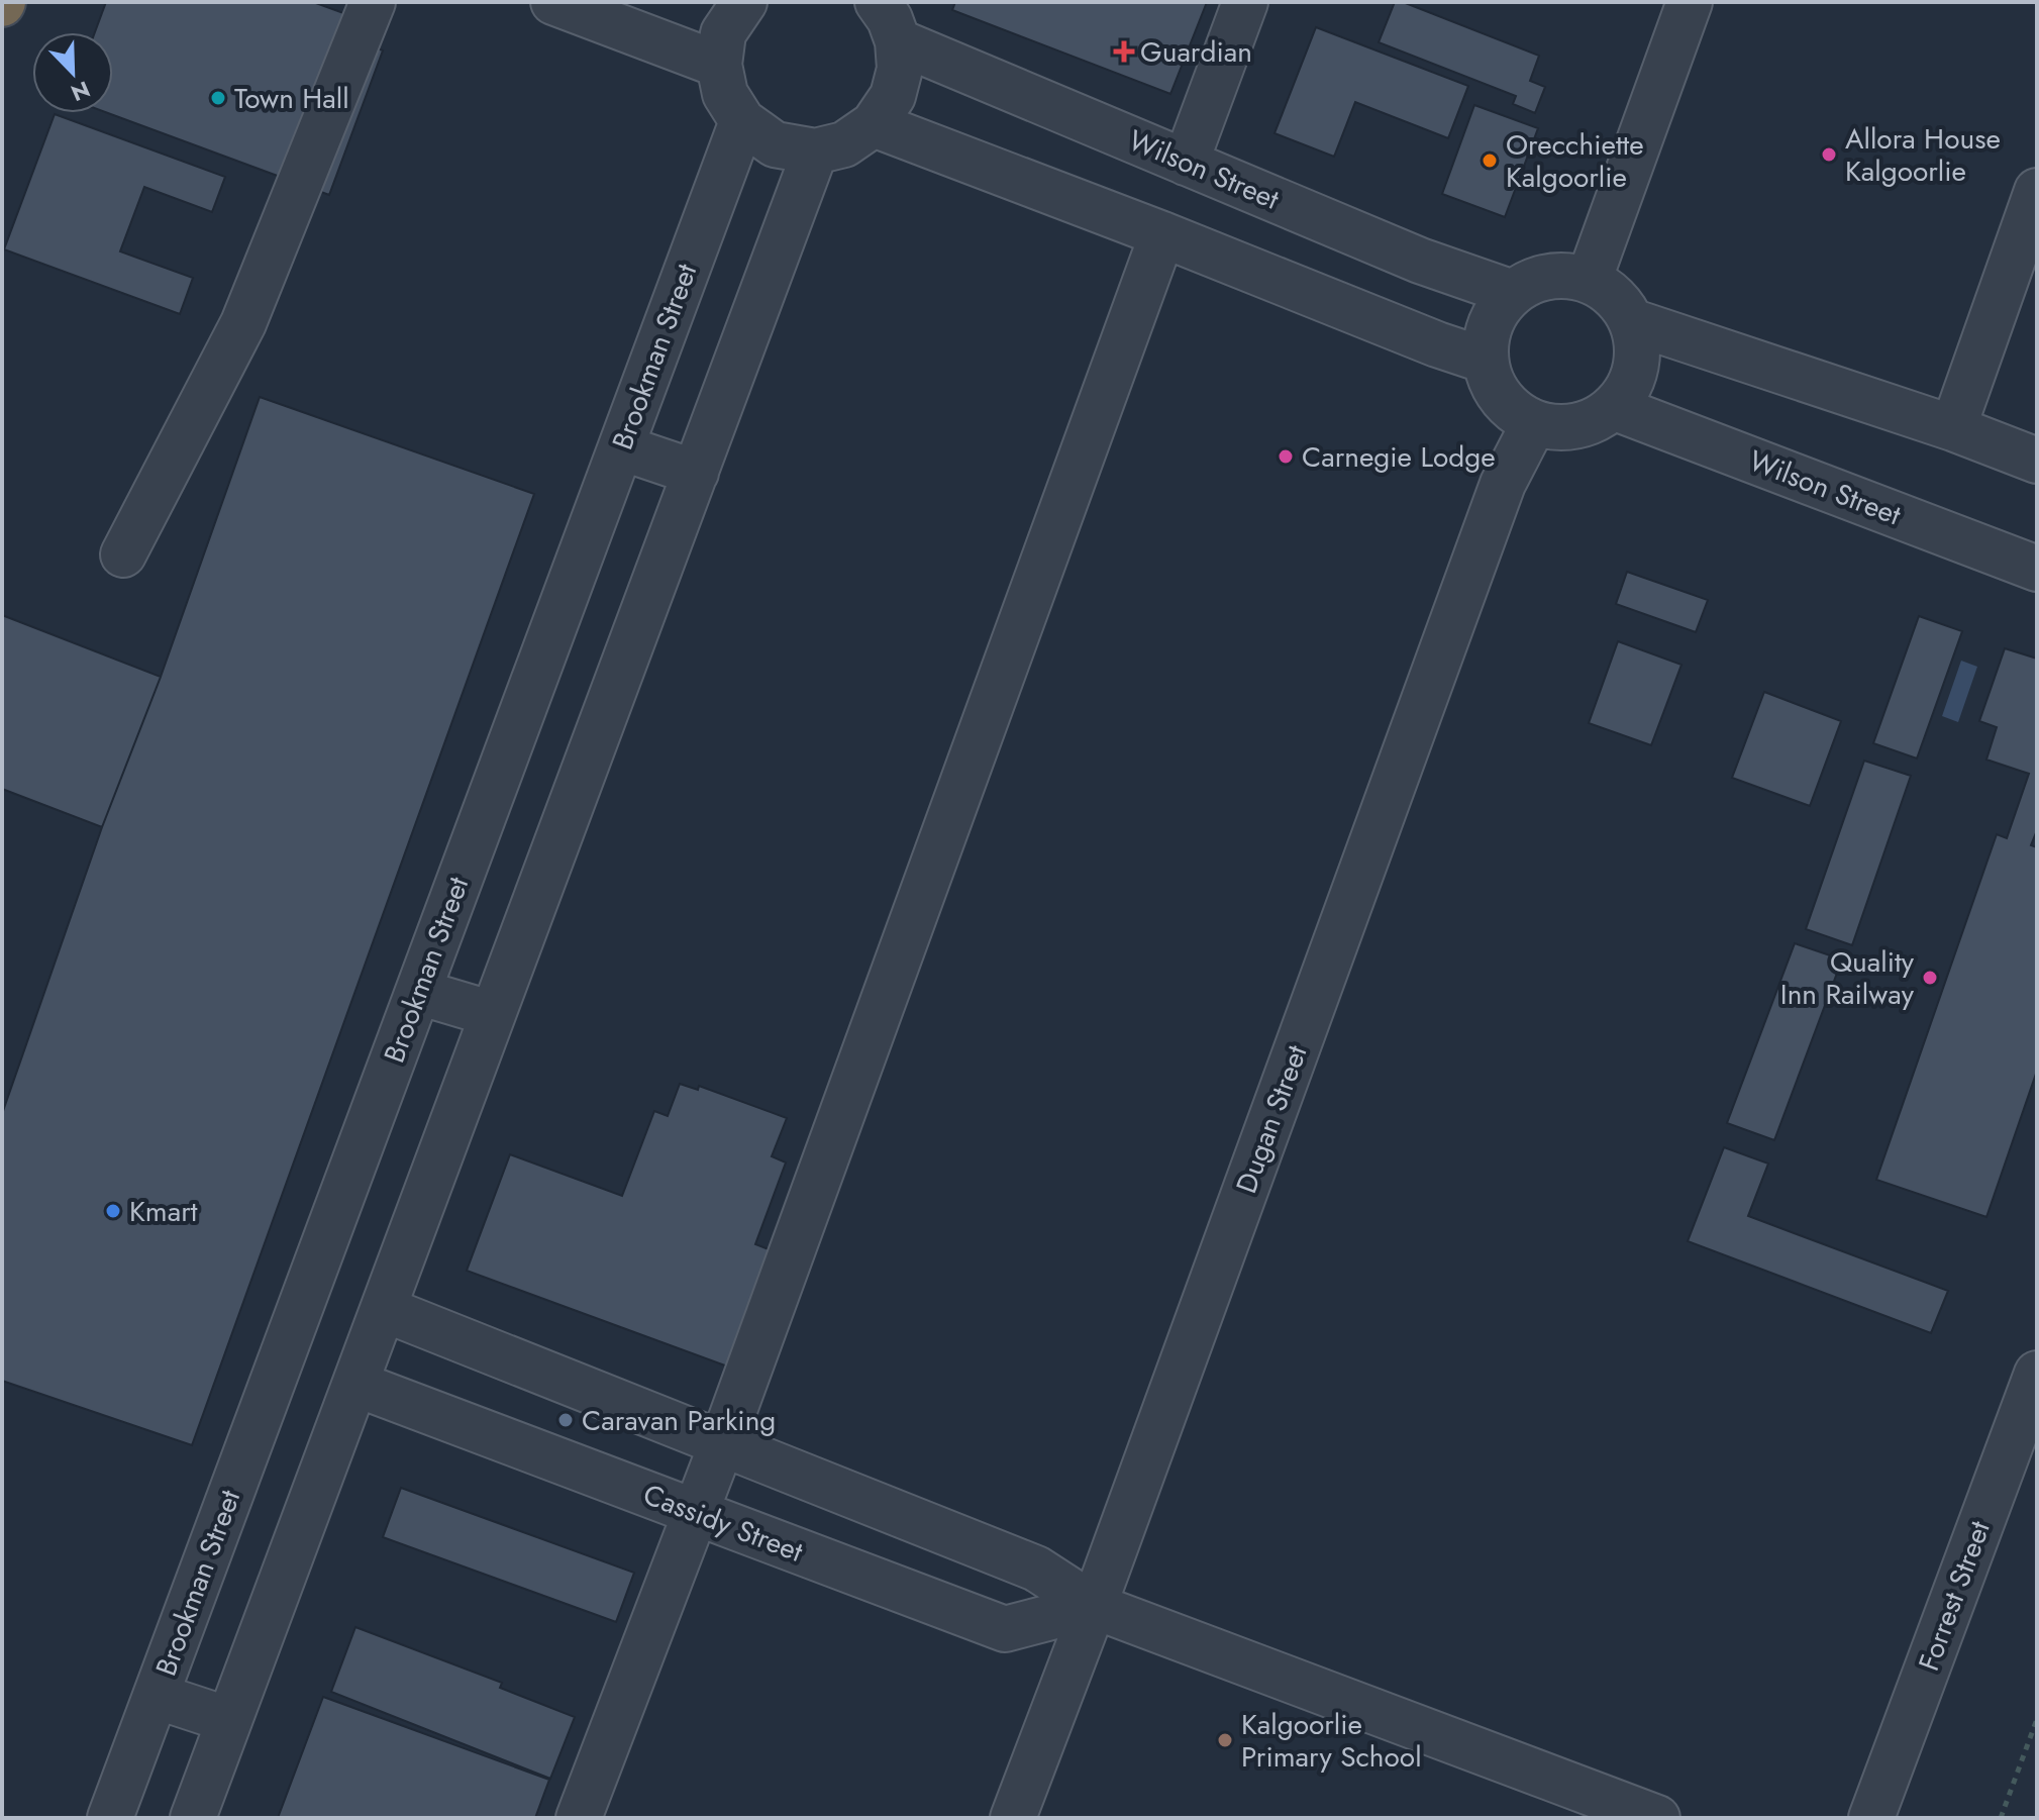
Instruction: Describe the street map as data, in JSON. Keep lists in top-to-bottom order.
{
  "streets": {
    "street": [
      "Wilson Street",
      "Brookman Street",
      "Dugan Street",
      "Cassidy Street",
      "Forrest Street"
    ]
  },
  "crossings": [
    ["Wilson Street", "Dugan Street"],
    ["Dugan Street", "Cassidy Street"]
  ],
  "places": {
    "health": ["Guardian"],
    "other": [
      "Town Hall",
      "Allora House Kalgoorlie",
      "Orecchiette Kalgoorlie",
      "Carnegie Lodge",
      "Quality Inn Railway",
      "Kmart",
      "Caravan Parking",
      "Kalgoorlie Primary School"
    ]
  },
  "north": "bottom right"
}
